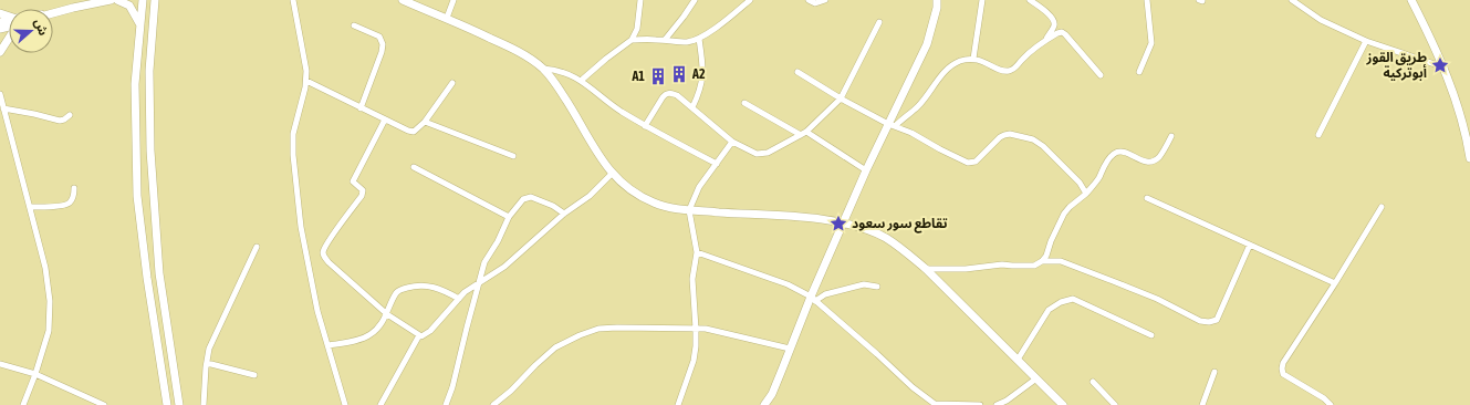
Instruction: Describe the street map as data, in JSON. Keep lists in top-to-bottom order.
{
  "places": {
    "place": ["طريق القوز أبوتركية", "تقاطع سور سعود"],
    "building": ["A2", "A1"]
  },
  "north": "right"
}
